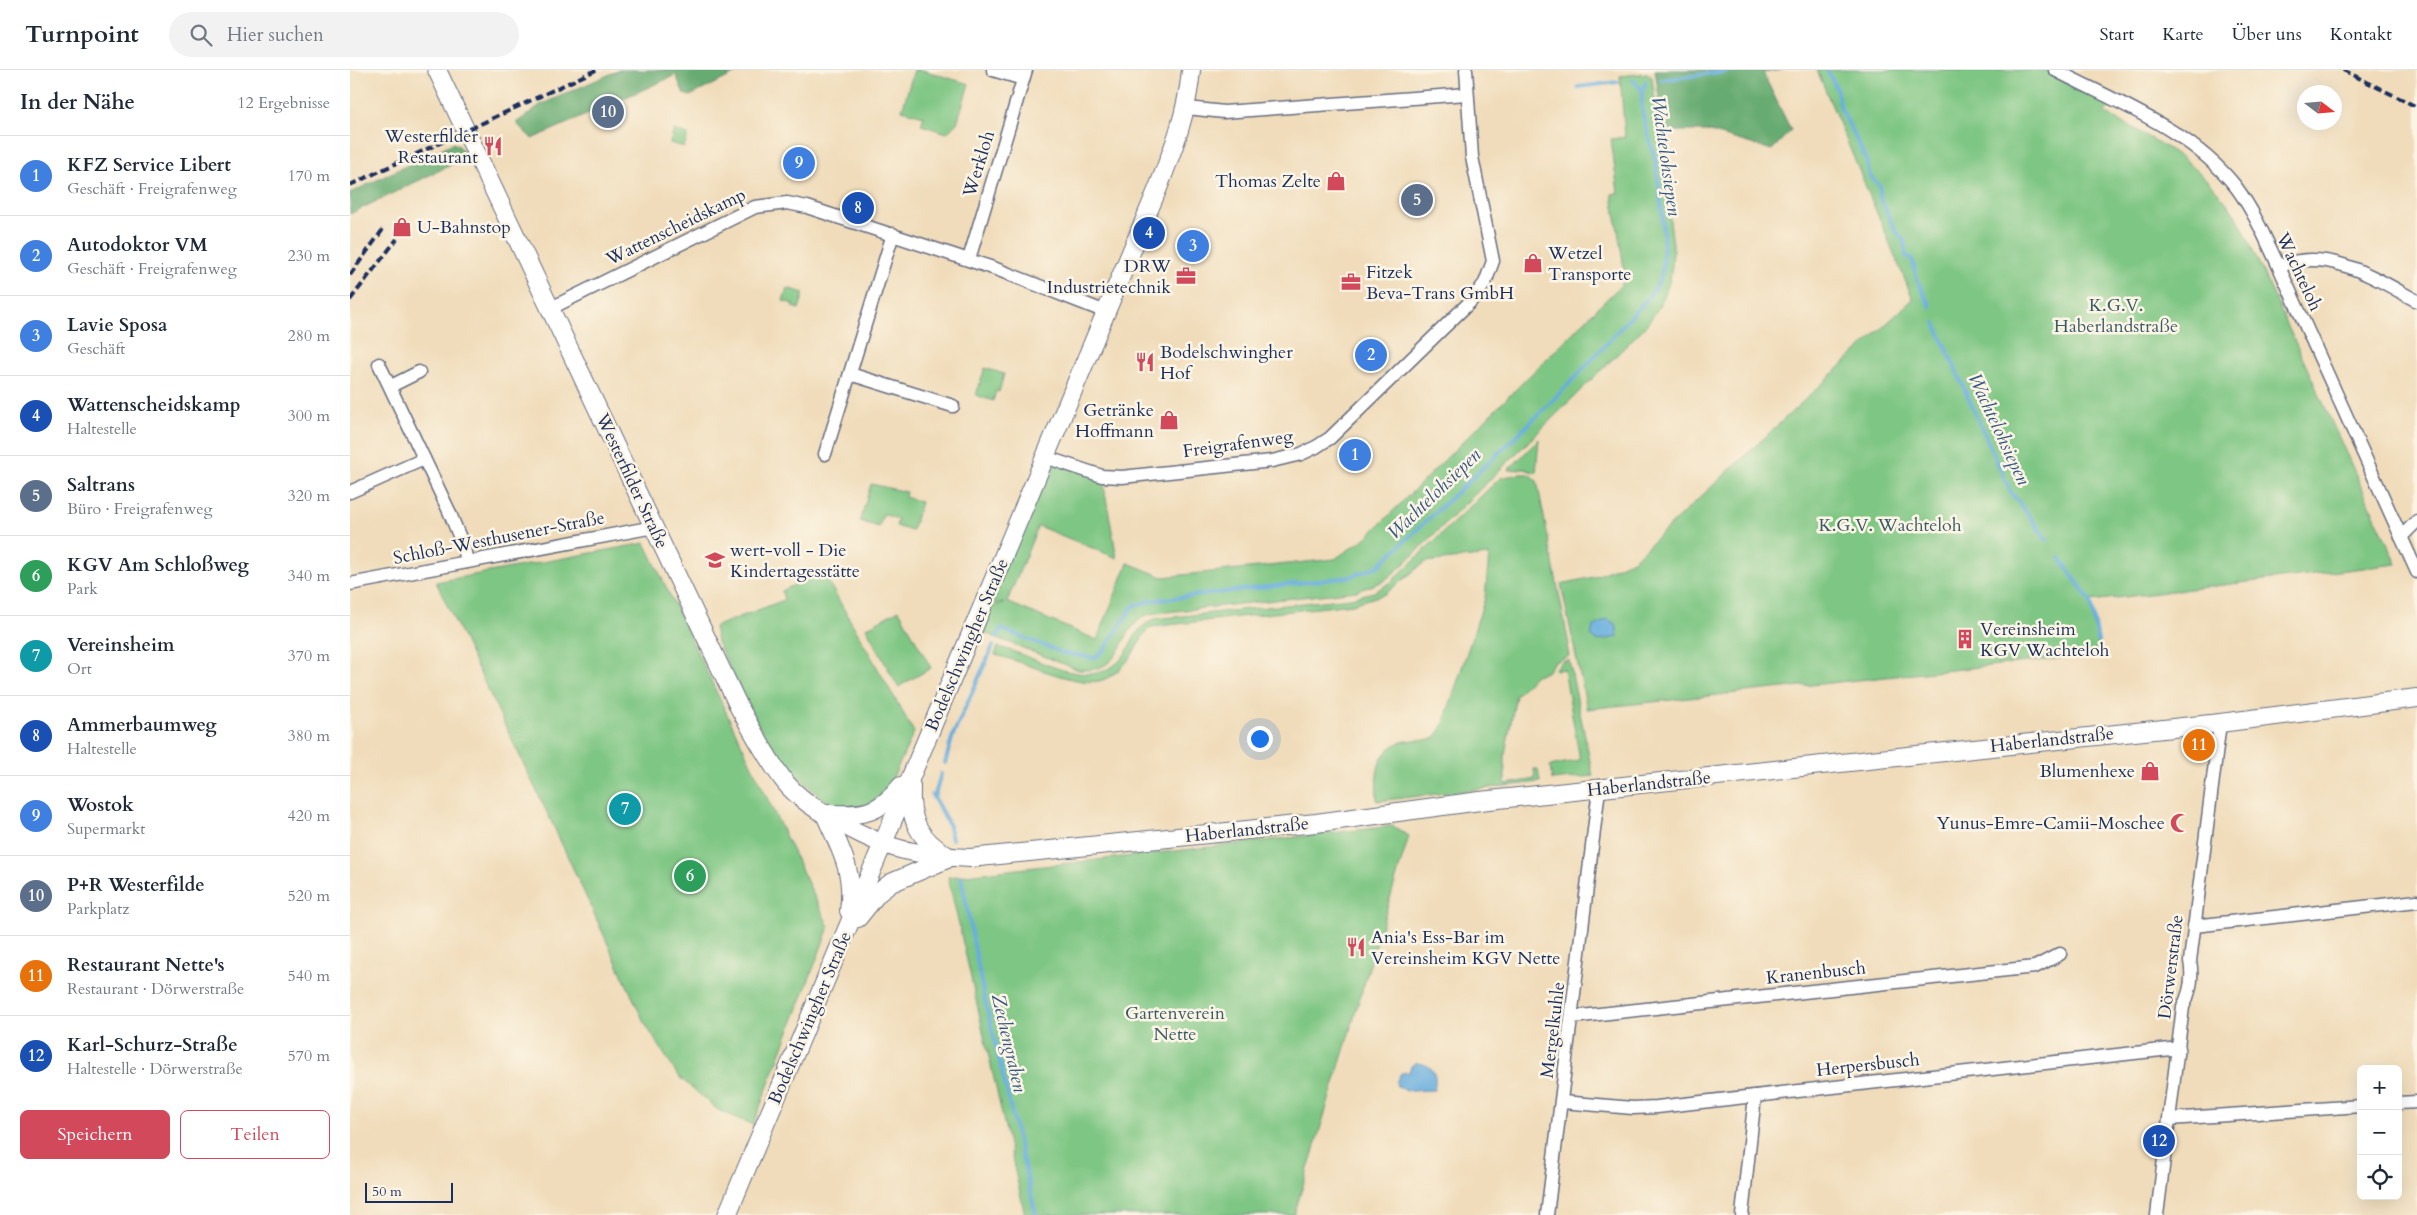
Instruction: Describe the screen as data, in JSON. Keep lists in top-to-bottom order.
{
  "streets": {
    "street": [
      "Werkloh",
      "Wattenscheidskamp",
      "Wachteloh",
      "Freigrafenweg",
      "Westerfilder Straße",
      "Schloß-Westhusener-Straße",
      "Bodelschwingher Straße",
      "Haberlandstraße",
      "Dörwerstraße",
      "Kranenbusch",
      "Mergelkuhle",
      "Herpersbusch"
    ]
  },
  "crossings": [
    ["Werkloh", "Wattenscheidskamp"],
    ["Wattenscheidskamp", "Westerfilder Straße"],
    ["Wattenscheidskamp", "Bodelschwingher Straße"],
    ["Freigrafenweg", "Bodelschwingher Straße"],
    ["Westerfilder Straße", "Schloß-Westhusener-Straße"],
    ["Westerfilder Straße", "Bodelschwingher Straße"],
    ["Westerfilder Straße", "Haberlandstraße"],
    ["Bodelschwingher Straße", "Haberlandstraße"],
    ["Haberlandstraße", "Dörwerstraße"],
    ["Haberlandstraße", "Mergelkuhle"],
    ["Dörwerstraße", "Herpersbusch"],
    ["Kranenbusch", "Mergelkuhle"],
    ["Mergelkuhle", "Herpersbusch"]
  ],
  "water": ["Wachtelohsiepen", "Zechengraben"],
  "parks": ["K.G.V. Haberlandstraße", "K.G.V. Wachteloh", "Gartenverein Nette"],
  "places": {
    "restaurant": ["Westerfilder Restaurant", "Bodelschwingher Hof", "Ania's Ess-Bar im Vereinsheim KGV Nette"],
    "shop": [
      "Thomas Zelte",
      "U-Bahnstop",
      "Wetzel Transporte",
      "Getränke Hoffmann",
      "Blumenhexe"
    ],
    "office": ["DRW Industrietechnik", "Fitzek Beva-Trans GmbH"],
    "school or university": ["wert-voll - Die Kindertagesstätte"],
    "building": ["Vereinsheim KGV Wachteloh"],
    "mosque": ["Yunus-Emre-Camii-Moschee"]
  },
  "scale_bar": "50 m",
  "north": "right",
  "page": {
    "header": "Turnpoint",
    "search": "Hier suchen",
    "nav": [
      "Start",
      "Karte",
      "Über uns",
      "Kontakt"
    ],
    "heading": ["In der Nähe", "12 Ergebnisse"],
    "pins": [
      "10",
      "9",
      "5",
      "8",
      "4",
      "3",
      "2",
      "1",
      "11",
      "7",
      "6",
      "12"
    ],
    "list": [
      {
        "mark": "1",
        "name": "KFZ Service Libert",
        "note": "Geschäft · Freigrafenweg",
        "value": "170 m"
      },
      {
        "mark": "2",
        "name": "Autodoktor VM",
        "note": "Geschäft · Freigrafenweg",
        "value": "230 m"
      },
      {
        "mark": "3",
        "name": "Lavie Sposa",
        "note": "Geschäft",
        "value": "280 m"
      },
      {
        "mark": "4",
        "name": "Wattenscheidskamp",
        "note": "Haltestelle",
        "value": "300 m"
      },
      {
        "mark": "5",
        "name": "Saltrans",
        "note": "Büro · Freigrafenweg",
        "value": "320 m"
      },
      {
        "mark": "6",
        "name": "KGV Am Schloßweg",
        "note": "Park",
        "value": "340 m"
      },
      {
        "mark": "7",
        "name": "Vereinsheim",
        "note": "Ort",
        "value": "370 m"
      },
      {
        "mark": "8",
        "name": "Ammerbaumweg",
        "note": "Haltestelle",
        "value": "380 m"
      },
      {
        "mark": "9",
        "name": "Wostok",
        "note": "Supermarkt",
        "value": "420 m"
      },
      {
        "mark": "10",
        "name": "P+R Westerfilde",
        "note": "Parkplatz",
        "value": "520 m"
      },
      {
        "mark": "11",
        "name": "Restaurant Nette's",
        "note": "Restaurant · Dörwerstraße",
        "value": "540 m"
      },
      {
        "mark": "12",
        "name": "Karl-Schurz-Straße",
        "note": "Haltestelle · Dörwerstraße",
        "value": "570 m"
      }
    ],
    "map_buttons": ["+", "−"],
    "buttons": ["Speichern", "Teilen"],
    "scale": "50 m"
  }
}
